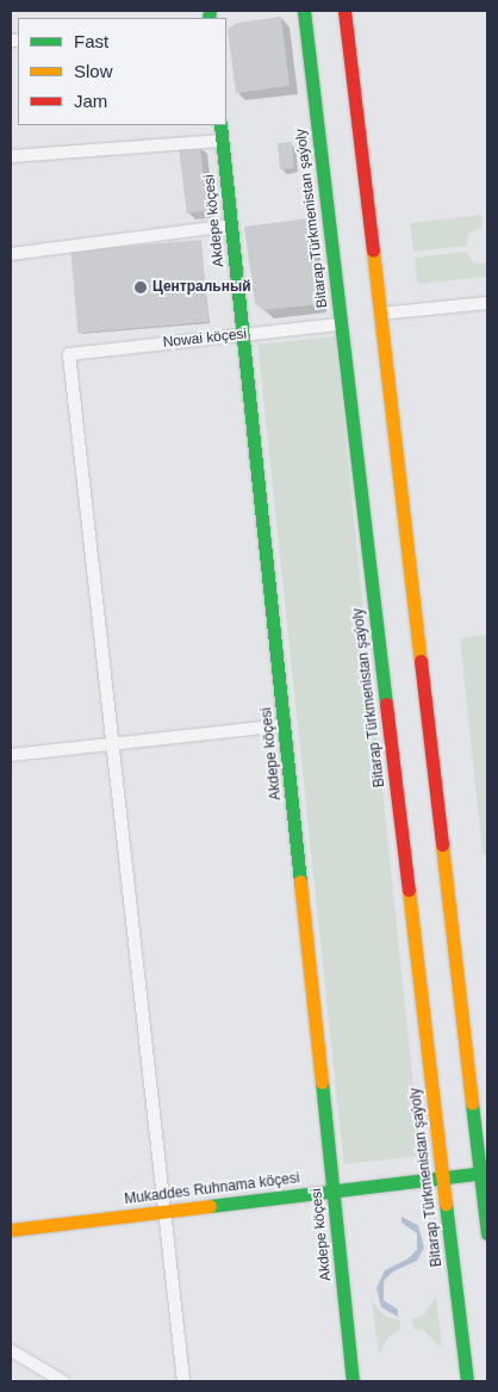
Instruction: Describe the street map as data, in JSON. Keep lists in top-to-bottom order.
{
  "streets": {
    "main road": ["Bitarap Türkmenistan şaýoly", "Akdepe köçesi", "Mukaddes Ruhnama köçesi"],
    "street": ["Nowai köçesi"]
  },
  "crossings": [
    ["Bitarap Türkmenistan şaýoly", "Nowai köçesi"],
    ["Bitarap Türkmenistan şaýoly", "Mukaddes Ruhnama köçesi"],
    ["Akdepe köçesi", "Nowai köçesi"],
    ["Akdepe köçesi", "Mukaddes Ruhnama köçesi"]
  ],
  "places": ["Центральный"],
  "legend": ["Fast", "Slow", "Jam"]
}
